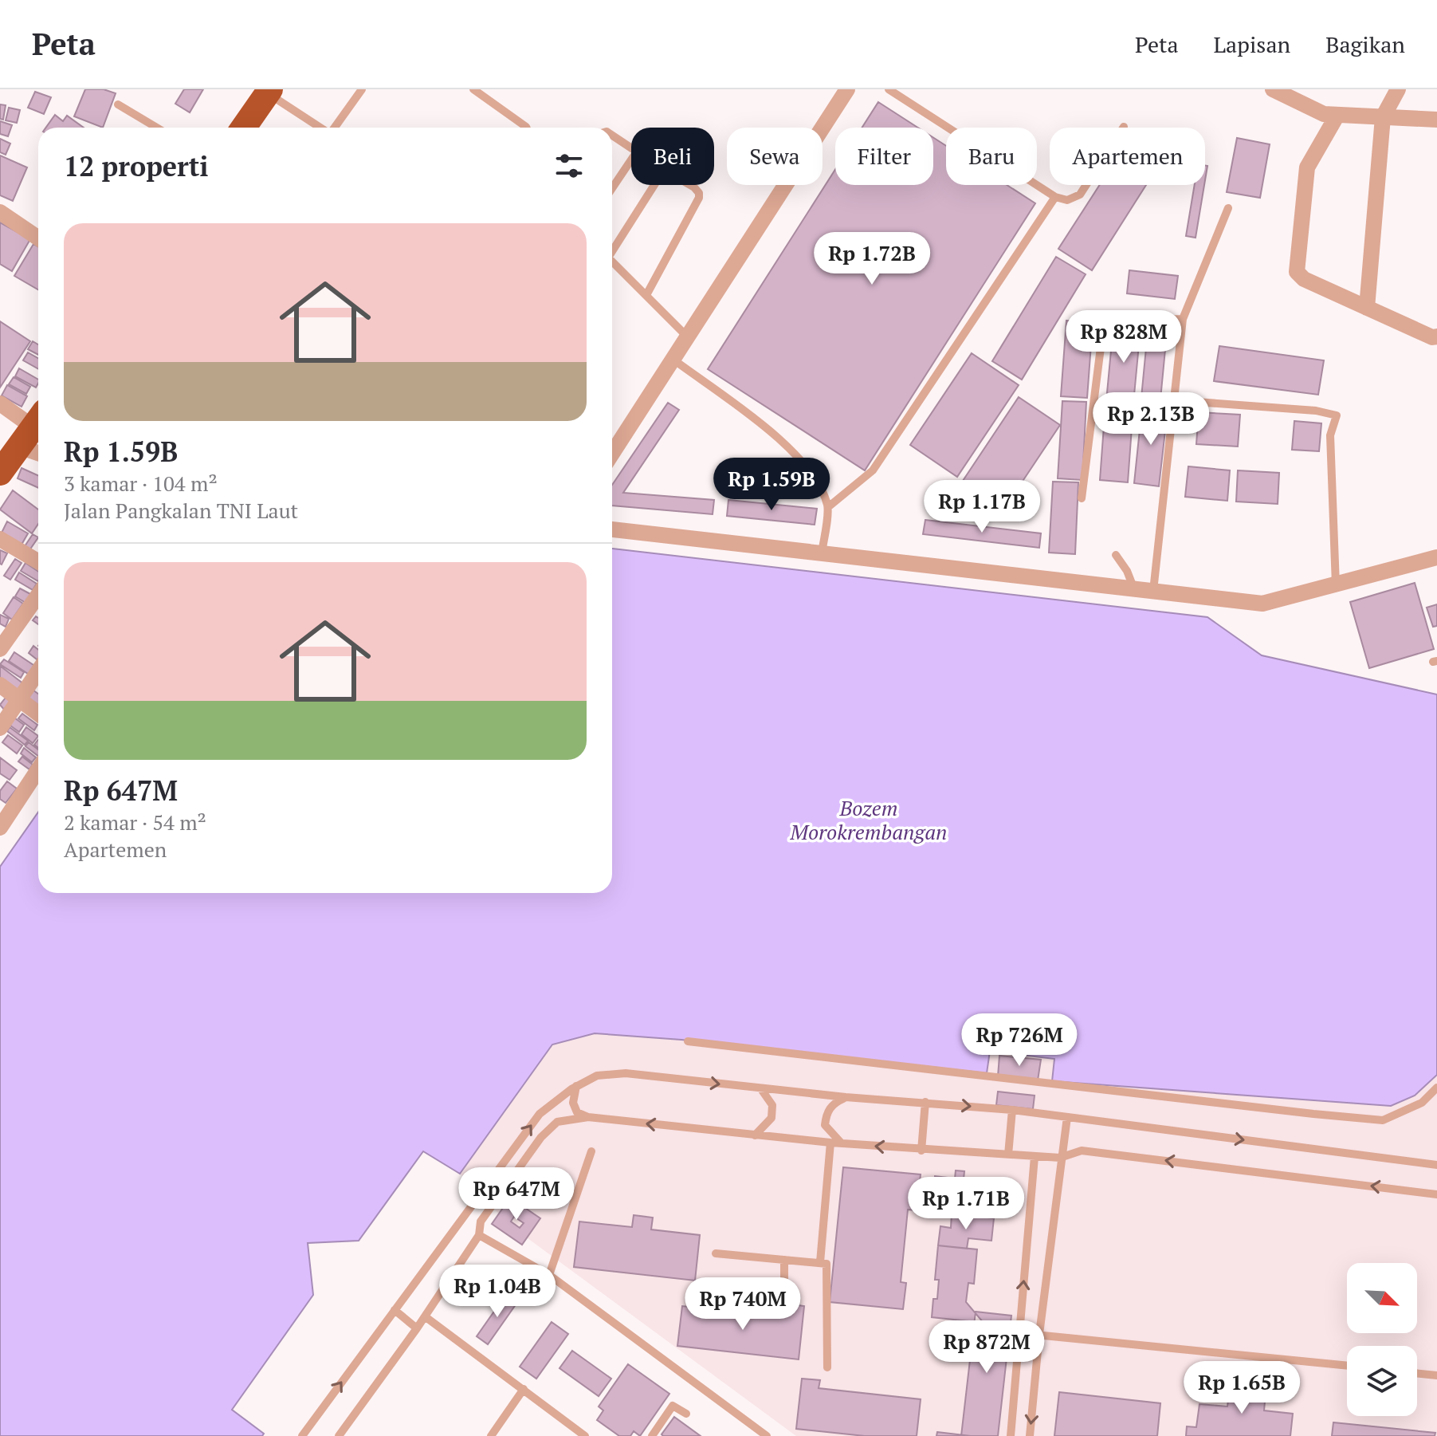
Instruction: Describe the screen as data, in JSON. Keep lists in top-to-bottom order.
{
  "water": ["Bozem Morokrembangan"],
  "north": "bottom right",
  "page": {
    "header": "Peta",
    "nav": ["Peta", "Lapisan", "Bagikan"],
    "chip": [
      "Beli",
      "Sewa",
      "Filter",
      "Baru",
      "Apartemen"
    ],
    "heading": "12 properti",
    "list": [
      {
        "name": "Rp 1.59B",
        "note": "3 kamar · 104 m² · Jalan Pangkalan TNI Laut"
      },
      {
        "name": "Rp 647M",
        "note": "2 kamar · 54 m² · Apartemen"
      }
    ],
    "price": [
      "Rp 1.72B",
      "Rp 828M",
      "Rp 2.13B",
      "Rp 1.59B",
      "Rp 1.17B",
      "Rp 726M",
      "Rp 647M",
      "Rp 1.71B",
      "Rp 1.04B",
      "Rp 740M",
      "Rp 872M",
      "Rp 1.65B"
    ]
  }
}
